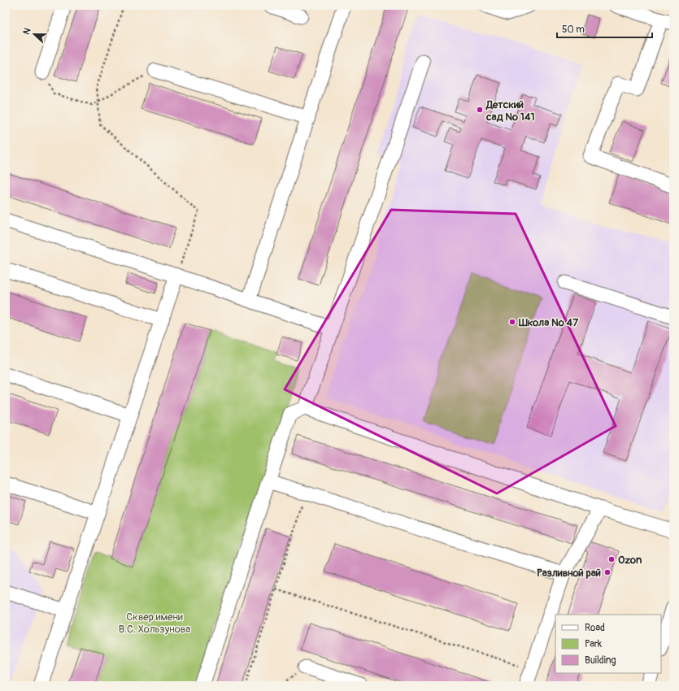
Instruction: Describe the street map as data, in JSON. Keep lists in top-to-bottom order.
{
  "parks": ["Сквер имени В.С. Хользунова"],
  "places": [
    "Детский сад № 141",
    "Школа № 47",
    "Ozon",
    "Разливной рай"
  ],
  "legend": ["Road", "Park", "Building"],
  "scale_bar": "50 m",
  "north": "left"
}
